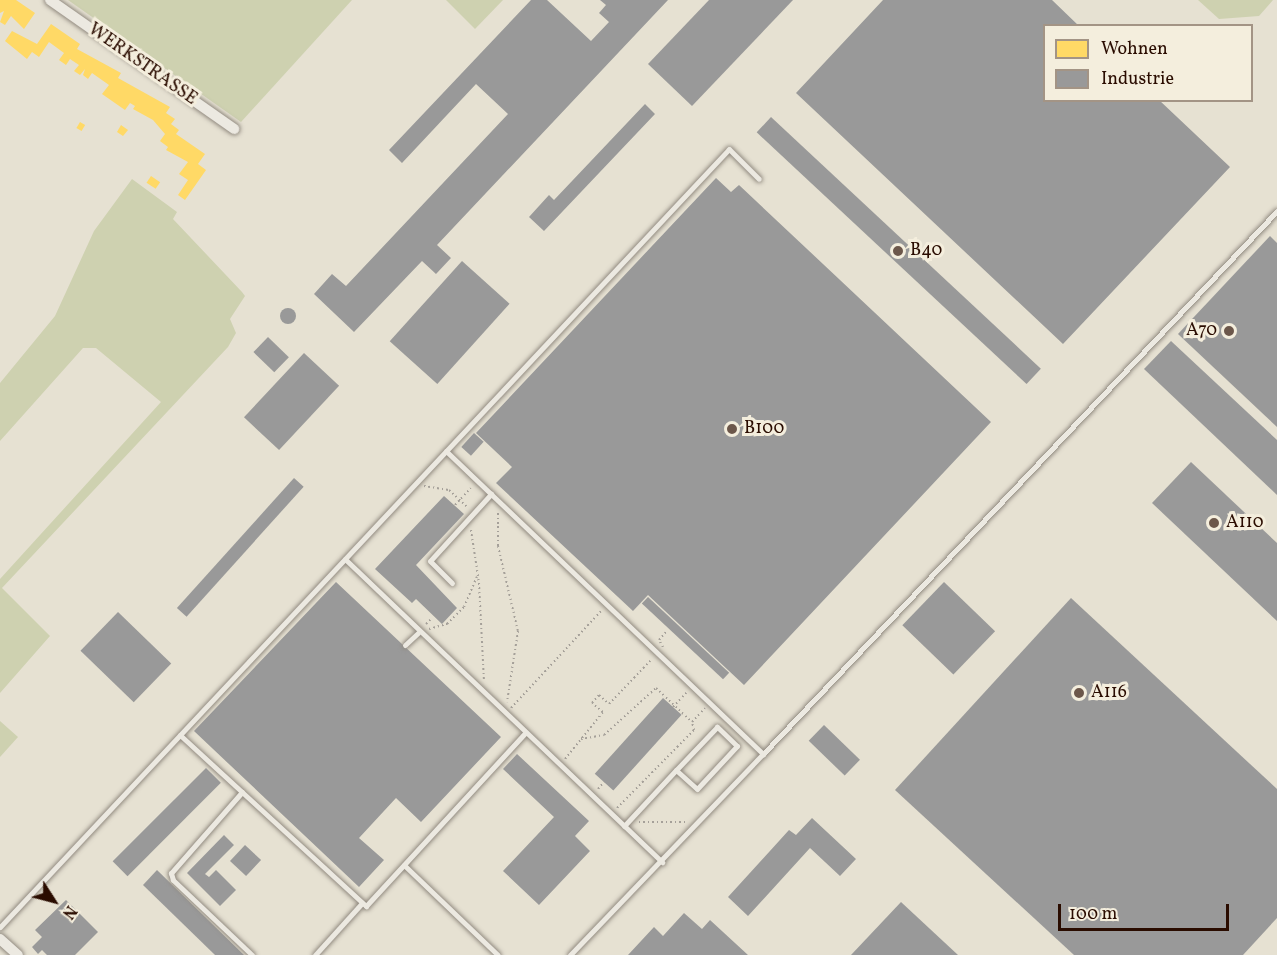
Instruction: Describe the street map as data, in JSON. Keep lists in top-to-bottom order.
{
  "streets": {
    "street": ["WERKSTRASSE"]
  },
  "places": [
    "B40",
    "A70",
    "B100",
    "A110",
    "A116"
  ],
  "legend": ["Wohnen", "Industrie"],
  "scale_bar": "100 m",
  "north": "bottom right"
}
